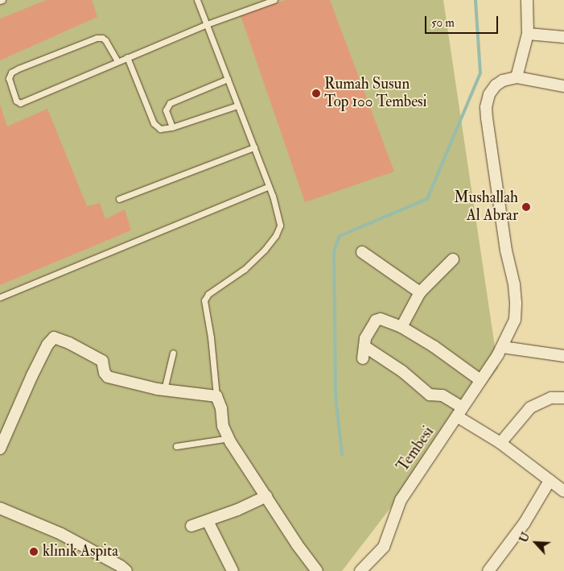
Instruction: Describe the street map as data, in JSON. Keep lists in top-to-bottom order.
{
  "streets": {
    "street": ["Tembesi"]
  },
  "places": ["Rumah Susun Top 100 Tembesi", "Mushallah Al Abrar", "klinik Aspita"],
  "scale_bar": "50 m",
  "north": "top left"
}
